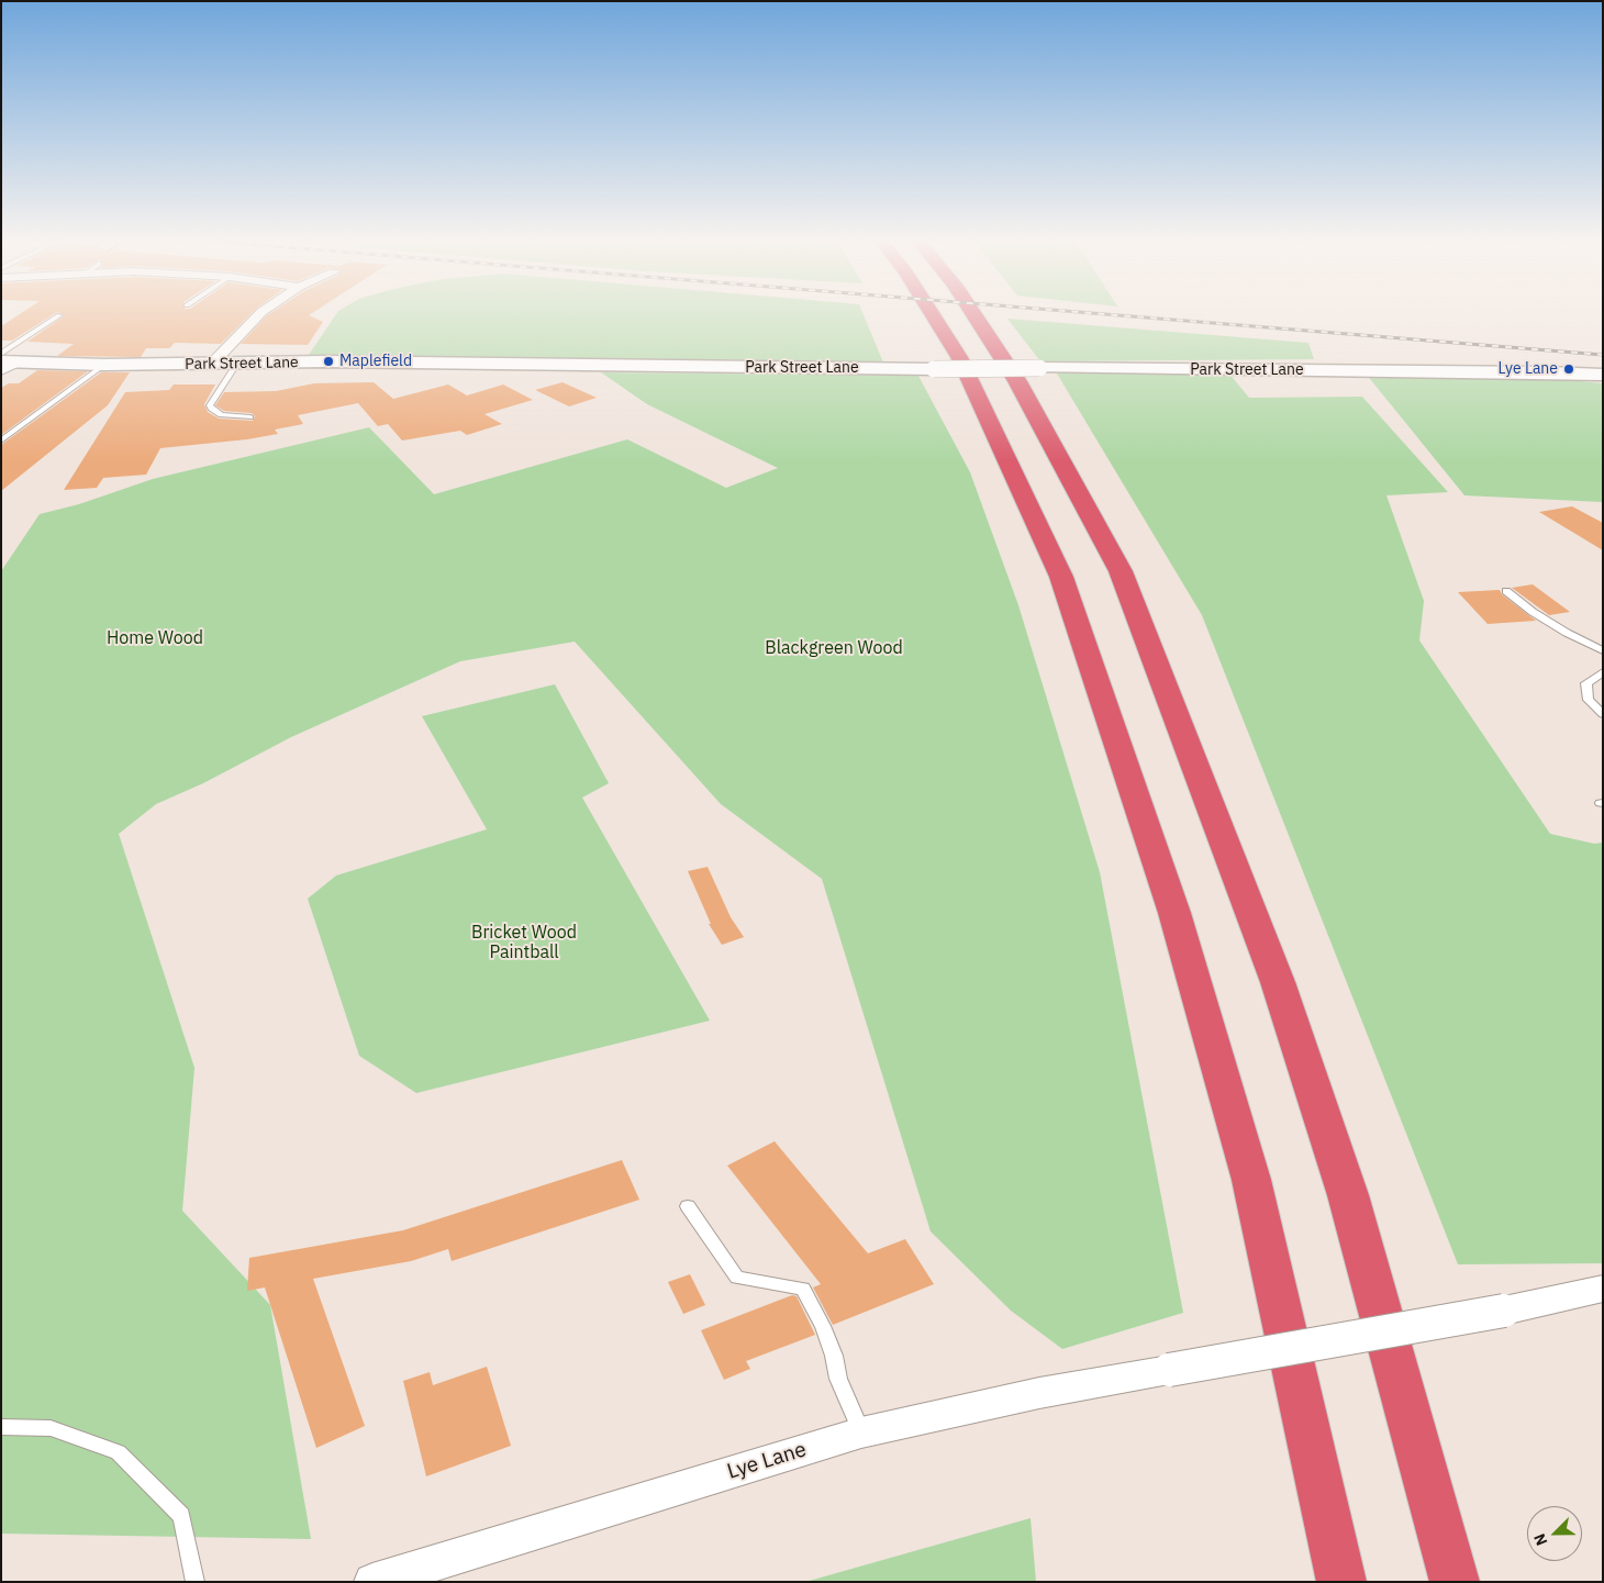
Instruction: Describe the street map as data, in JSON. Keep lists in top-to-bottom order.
{
  "streets": {
    "street": ["Park Street Lane", "Lye Lane"]
  },
  "parks": ["Home Wood", "Blackgreen Wood", "Bricket Wood Paintball"],
  "places": ["Maplefield", "Lye Lane"],
  "north": "bottom left"
}
